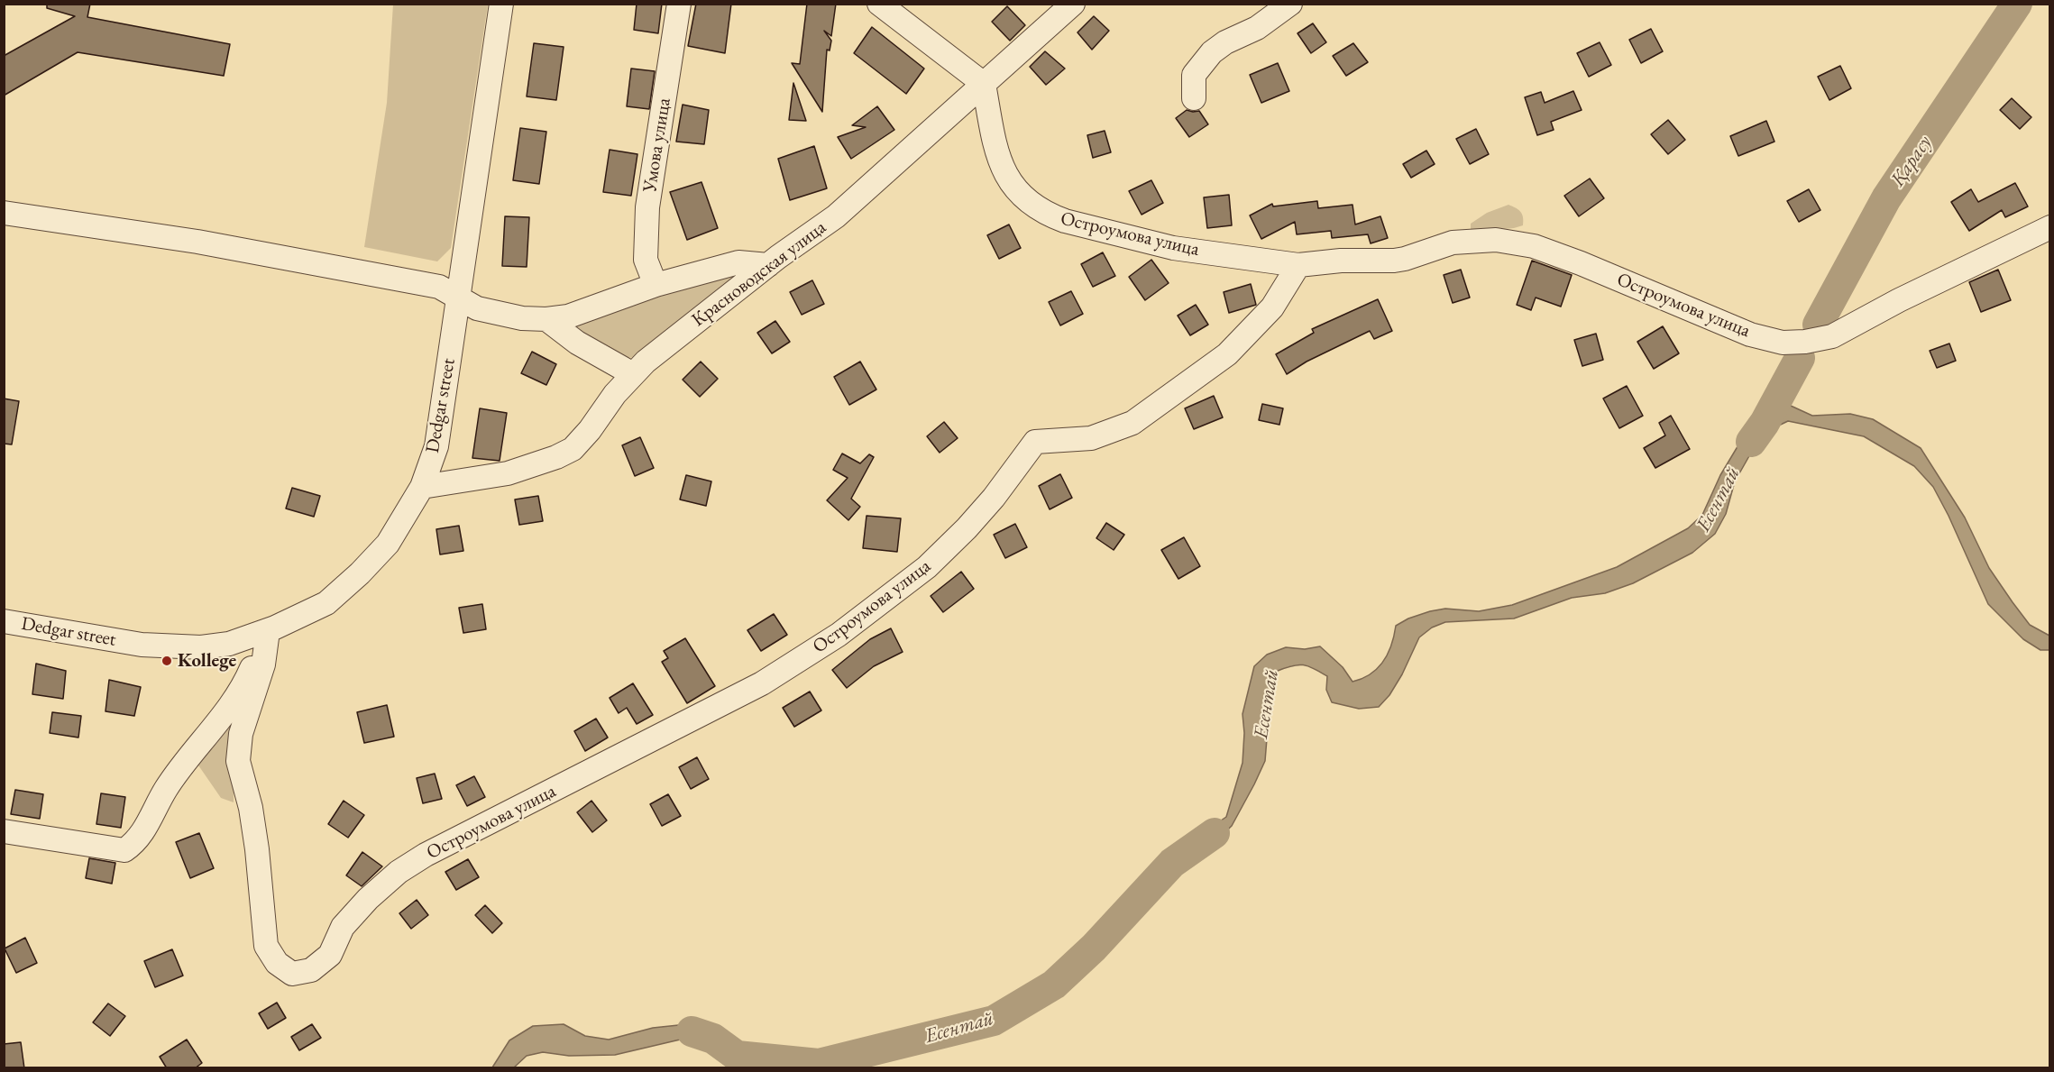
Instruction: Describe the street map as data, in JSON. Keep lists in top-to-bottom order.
{
  "streets": {
    "street": [
      "Умова улица",
      "Остроумова улица",
      "Красноводская улица",
      "Dedgar street"
    ]
  },
  "crossings": [
    ["Остроумова улица", "Красноводская улица"],
    ["Остроумова улица", "Dedgar street"],
    ["Красноводская улица", "Dedgar street"]
  ],
  "water": ["Қарасу", "Есентай"],
  "places": ["Kollege"]
}
